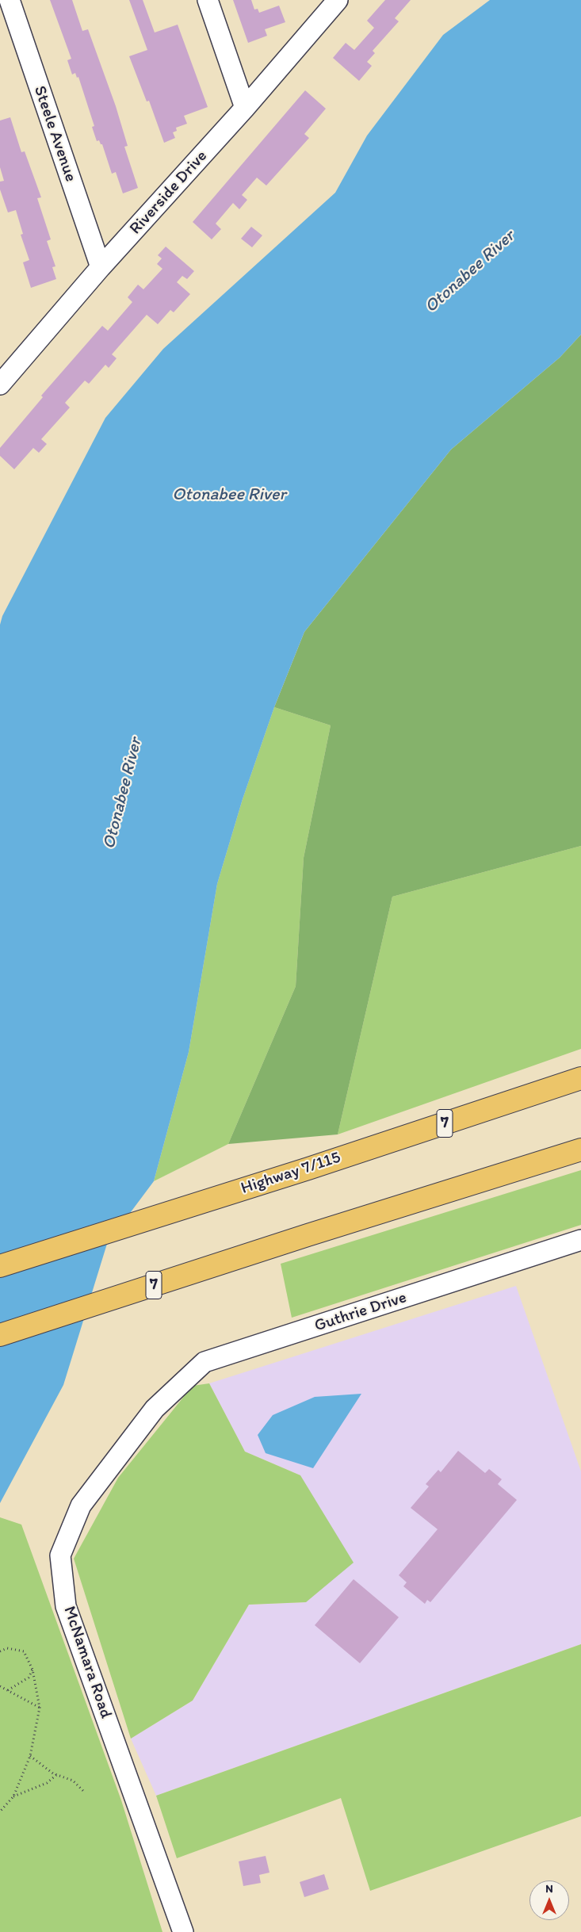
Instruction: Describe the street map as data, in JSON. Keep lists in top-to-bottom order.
{
  "streets": {
    "highway": ["7", "Highway 7/115"],
    "street": [
      "Steele Avenue",
      "Riverside Drive",
      "Guthrie Drive",
      "McNamara Road"
    ]
  },
  "crossings": [
    ["Steele Avenue", "Riverside Drive"],
    ["Guthrie Drive", "McNamara Road"]
  ],
  "water": ["Otonabee River"],
  "north": "top"
}
